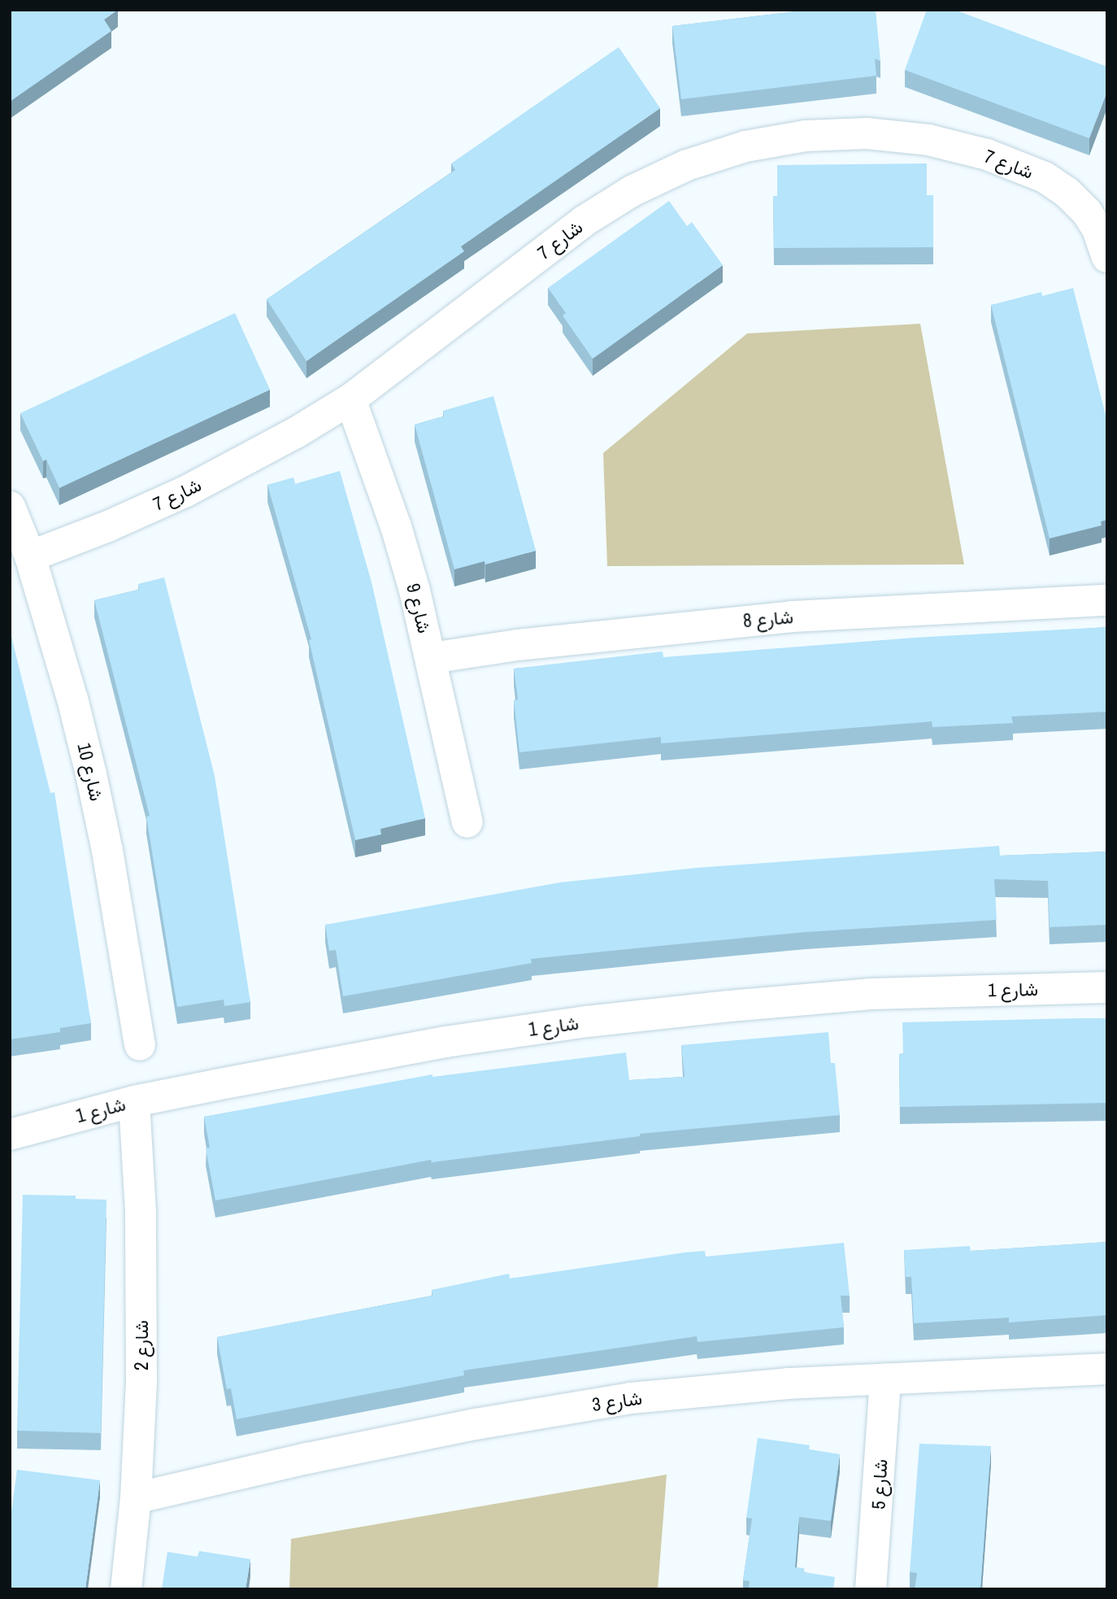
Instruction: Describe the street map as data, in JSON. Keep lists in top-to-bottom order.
{
  "streets": {
    "street": [
      "شارع 7",
      "شارع 9",
      "شارع 8",
      "شارع 10",
      "شارع 1",
      "شارع 2",
      "شارع 3",
      "شارع 5"
    ]
  },
  "crossings": [
    ["شارع 7", "شارع 9"],
    ["شارع 7", "شارع 10"],
    ["شارع 9", "شارع 8"],
    ["شارع 1", "شارع 2"],
    ["شارع 2", "شارع 3"],
    ["شارع 3", "شارع 5"]
  ]
}
